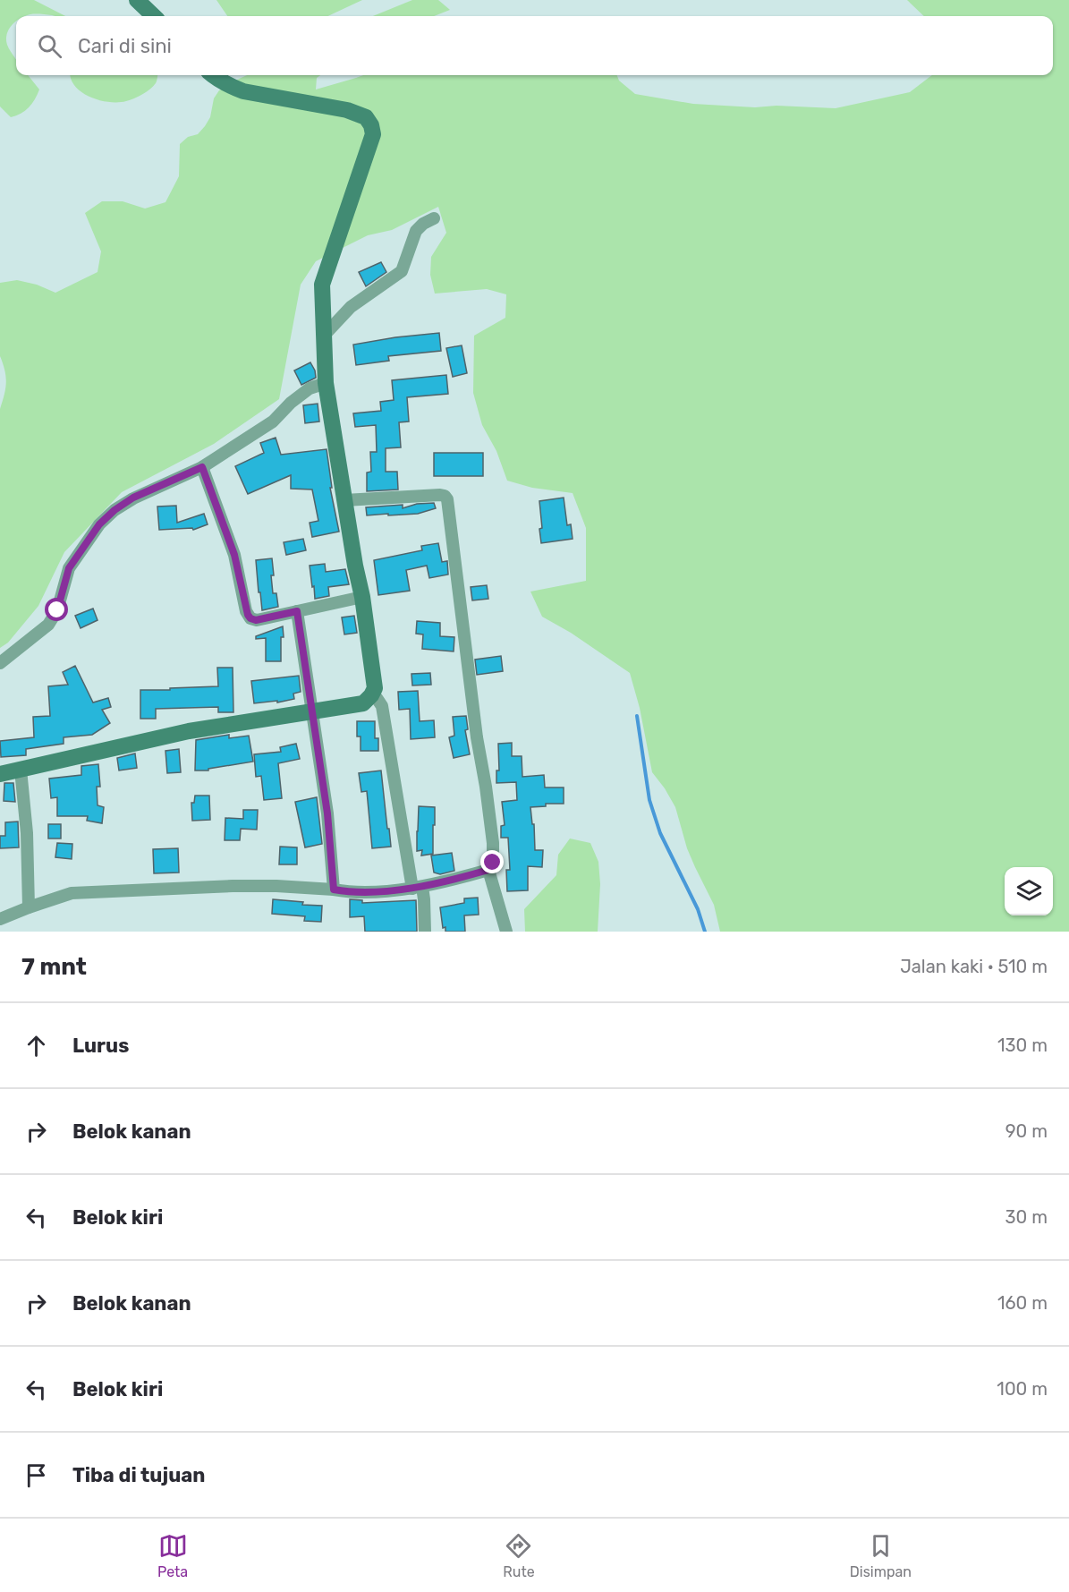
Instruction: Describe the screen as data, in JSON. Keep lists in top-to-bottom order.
{
  "page": {
    "search": "Cari di sini",
    "heading": ["7 mnt", "Jalan kaki · 510 m"],
    "list": [
      ["Lurus", "130 m"],
      ["Belok kanan", "90 m"],
      ["Belok kiri", "30 m"],
      ["Belok kanan", "160 m"],
      ["Belok kiri", "100 m"],
      "Tiba di tujuan"
    ],
    "nav": ["Peta", "Rute", "Disimpan"]
  }
}
